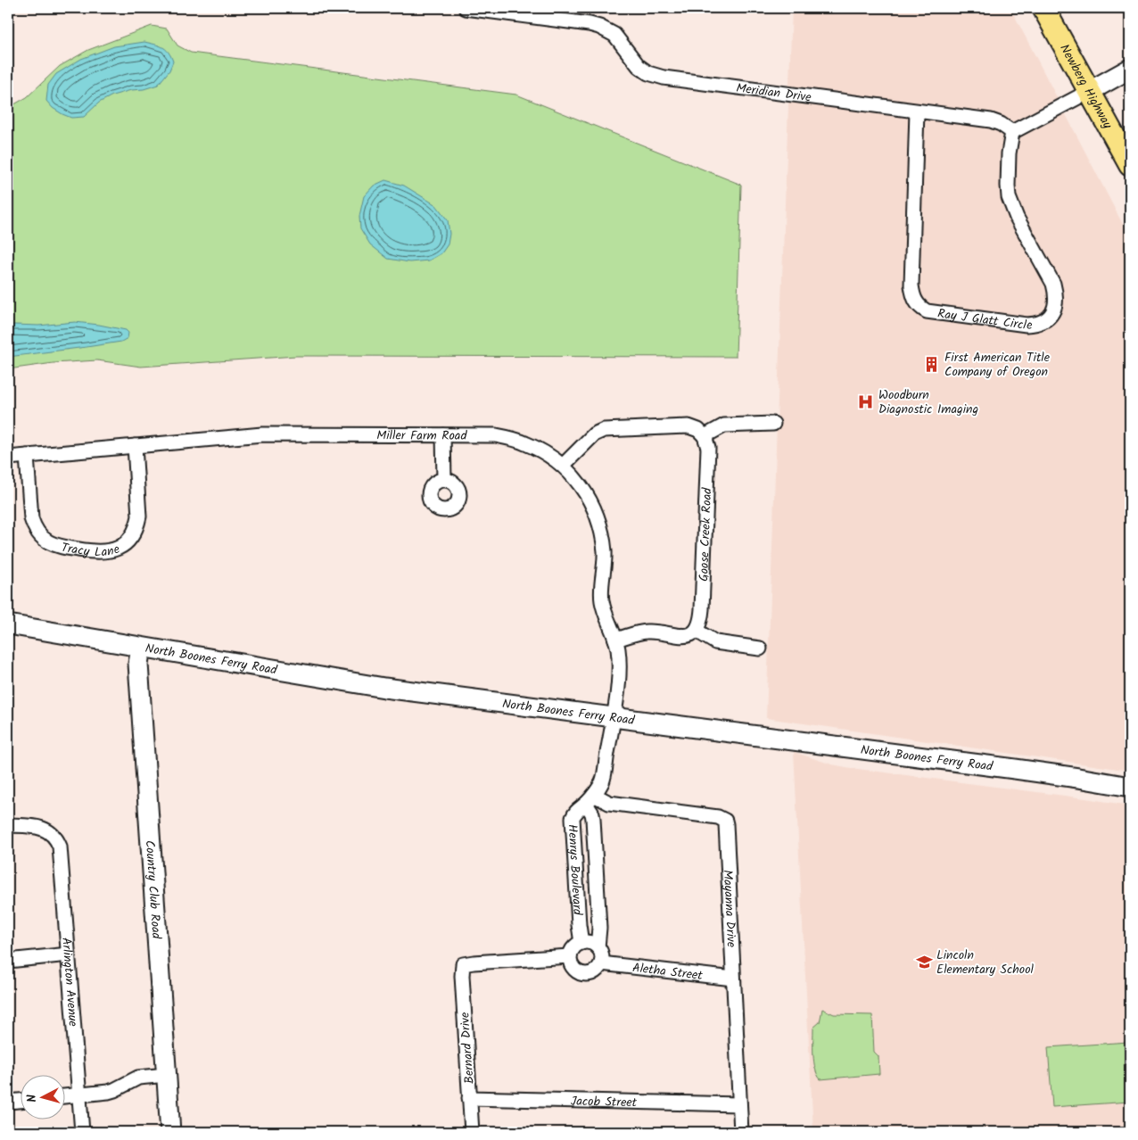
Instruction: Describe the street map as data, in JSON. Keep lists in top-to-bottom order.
{
  "streets": {
    "main road": ["Newberg Highway", "North Boones Ferry Road", "Country Club Road"],
    "street": [
      "Meridian Drive",
      "Ray J Glatt Circle",
      "Miller Farm Road",
      "Goose Creek Road",
      "Tracy Lane",
      "Henrys Boulevard",
      "Mayanna Drive",
      "Aletha Street",
      "Arlington Avenue",
      "Bernard Drive",
      "Jacob Street"
    ]
  },
  "crossings": [
    ["Meridian Drive", "Ray J Glatt Circle"],
    ["Miller Farm Road", "Tracy Lane"],
    ["Miller Farm Road", "North Boones Ferry Road"],
    ["Miller Farm Road", "Henrys Boulevard"],
    ["North Boones Ferry Road", "Henrys Boulevard"],
    ["North Boones Ferry Road", "Country Club Road"],
    ["Henrys Boulevard", "Mayanna Drive"],
    ["Henrys Boulevard", "Aletha Street"],
    ["Henrys Boulevard", "Bernard Drive"],
    ["Mayanna Drive", "Aletha Street"],
    ["Mayanna Drive", "Jacob Street"],
    ["Aletha Street", "Bernard Drive"],
    ["Bernard Drive", "Jacob Street"]
  ],
  "places": {
    "building": ["First American Title Company of Oregon"],
    "hospital": ["Woodburn Diagnostic Imaging"],
    "school or university": ["Lincoln Elementary School"]
  },
  "north": "left"
}
